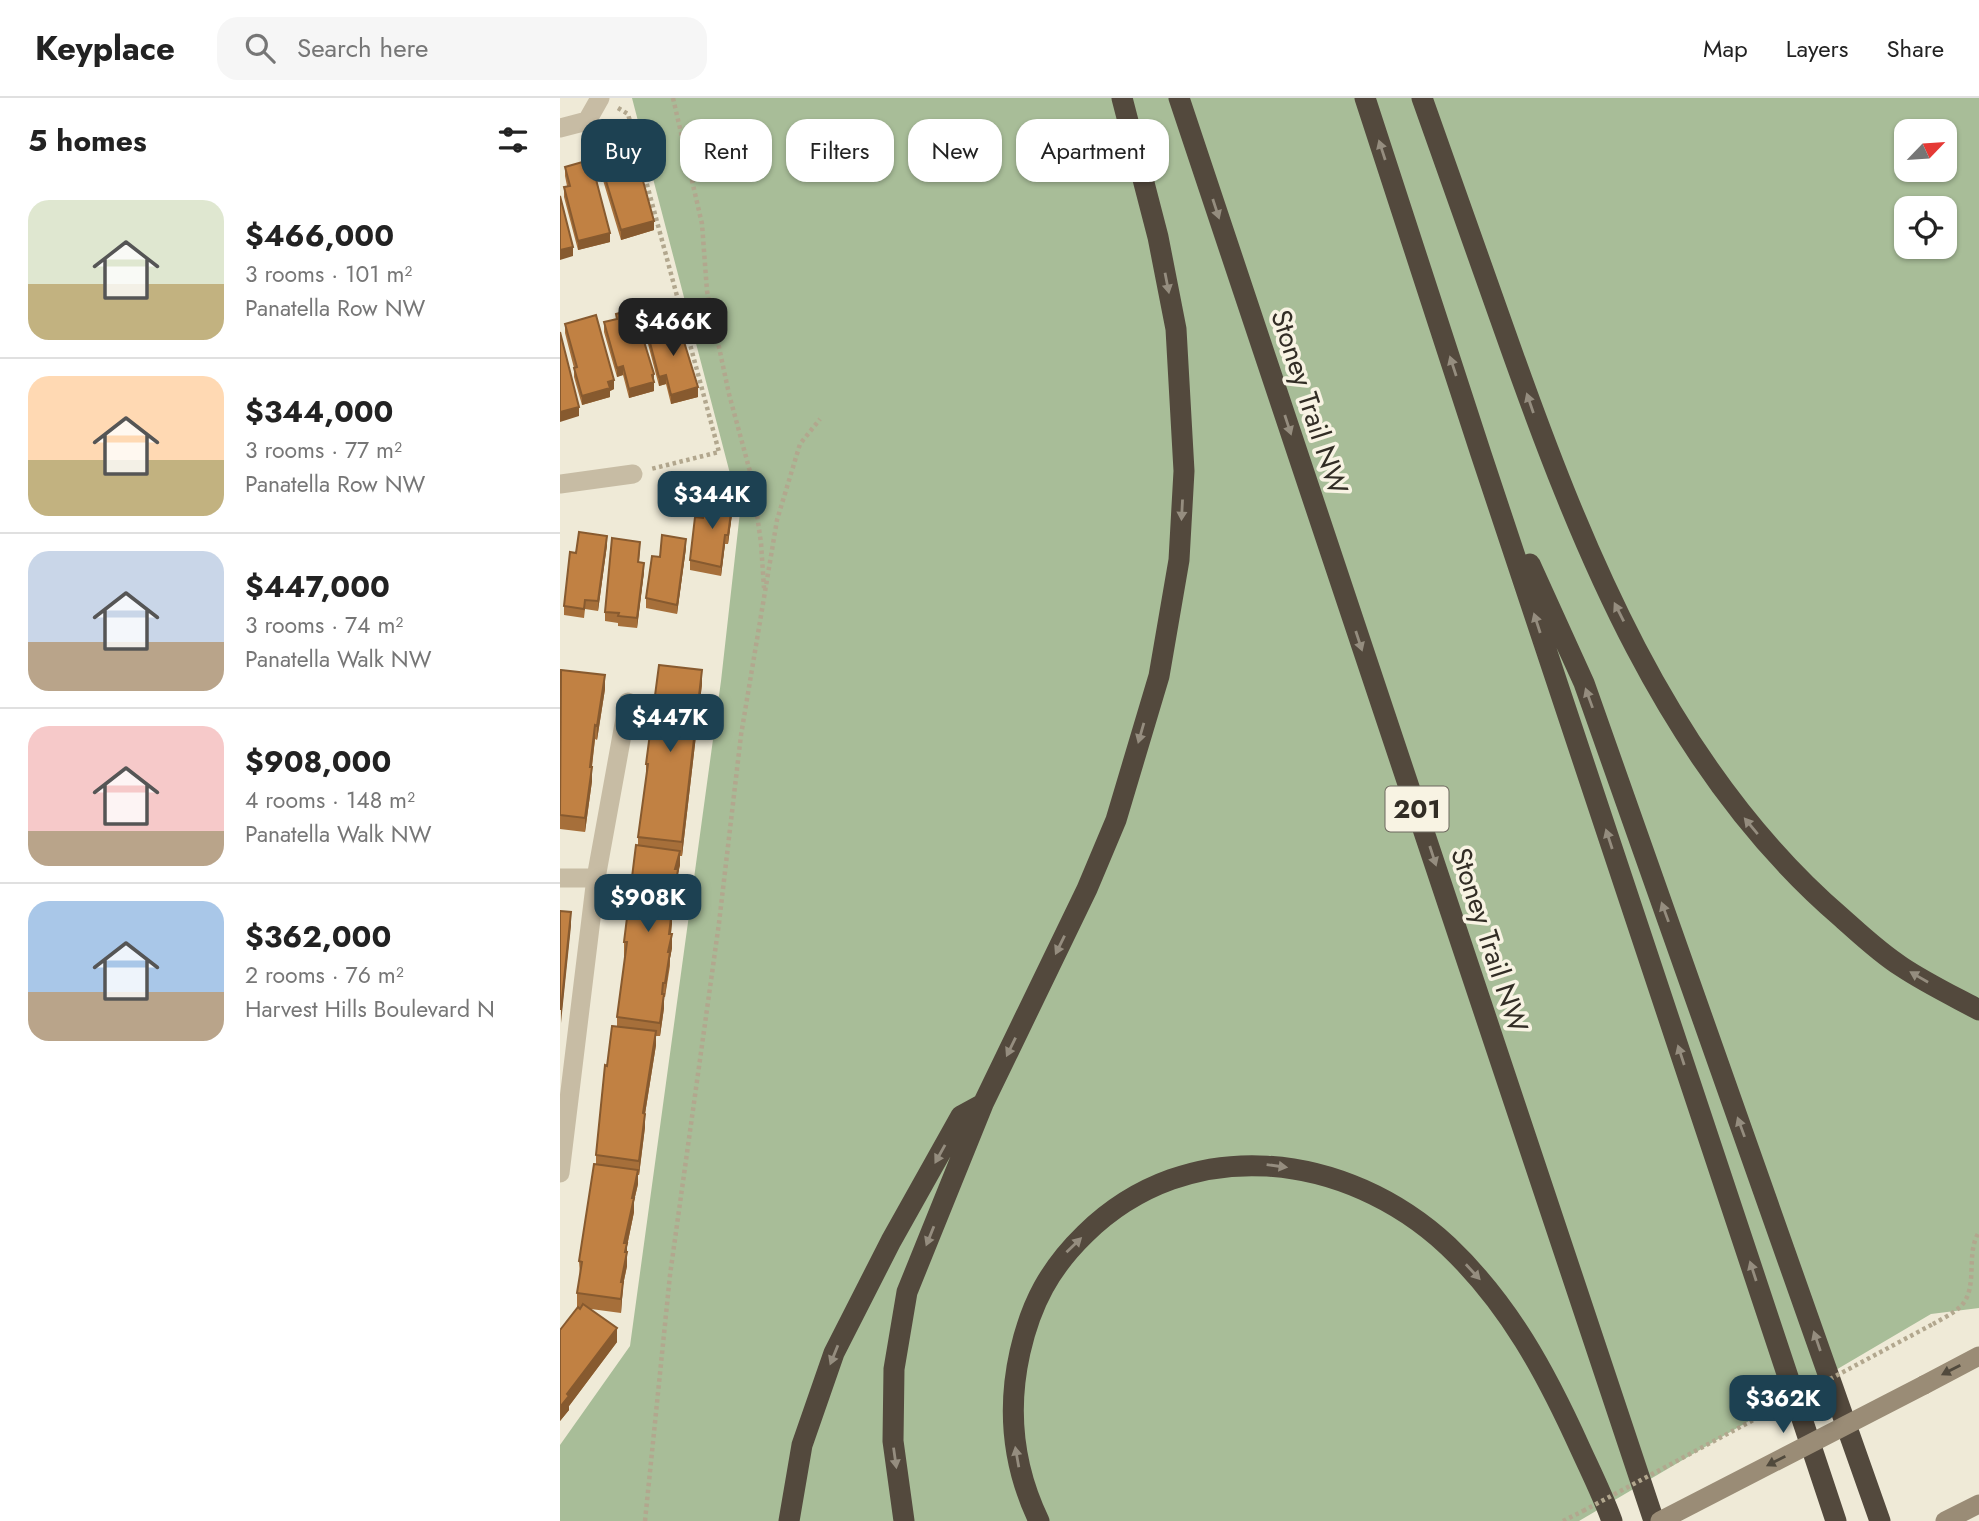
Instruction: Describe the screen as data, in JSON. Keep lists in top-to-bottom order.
{
  "streets": {
    "highway": ["Stoney Trail NW", "201"]
  },
  "north": "top right",
  "page": {
    "header": "Keyplace",
    "search": "Search here",
    "nav": ["Map", "Layers", "Share"],
    "heading": "5 homes",
    "chip": [
      "Buy",
      "Rent",
      "Filters",
      "New",
      "Apartment"
    ],
    "list": [
      {
        "name": "$466,000",
        "note": "3 rooms · 101 m² · Panatella Row NW"
      },
      {
        "name": "$344,000",
        "note": "3 rooms · 77 m² · Panatella Row NW"
      },
      {
        "name": "$447,000",
        "note": "3 rooms · 74 m² · Panatella Walk NW"
      },
      {
        "name": "$908,000",
        "note": "4 rooms · 148 m² · Panatella Walk NW"
      },
      {
        "name": "$362,000",
        "note": "2 rooms · 76 m² · Harvest Hills Boulevard N"
      }
    ],
    "price": [
      "$466K",
      "$344K",
      "$447K",
      "$908K",
      "$362K"
    ]
  }
}
